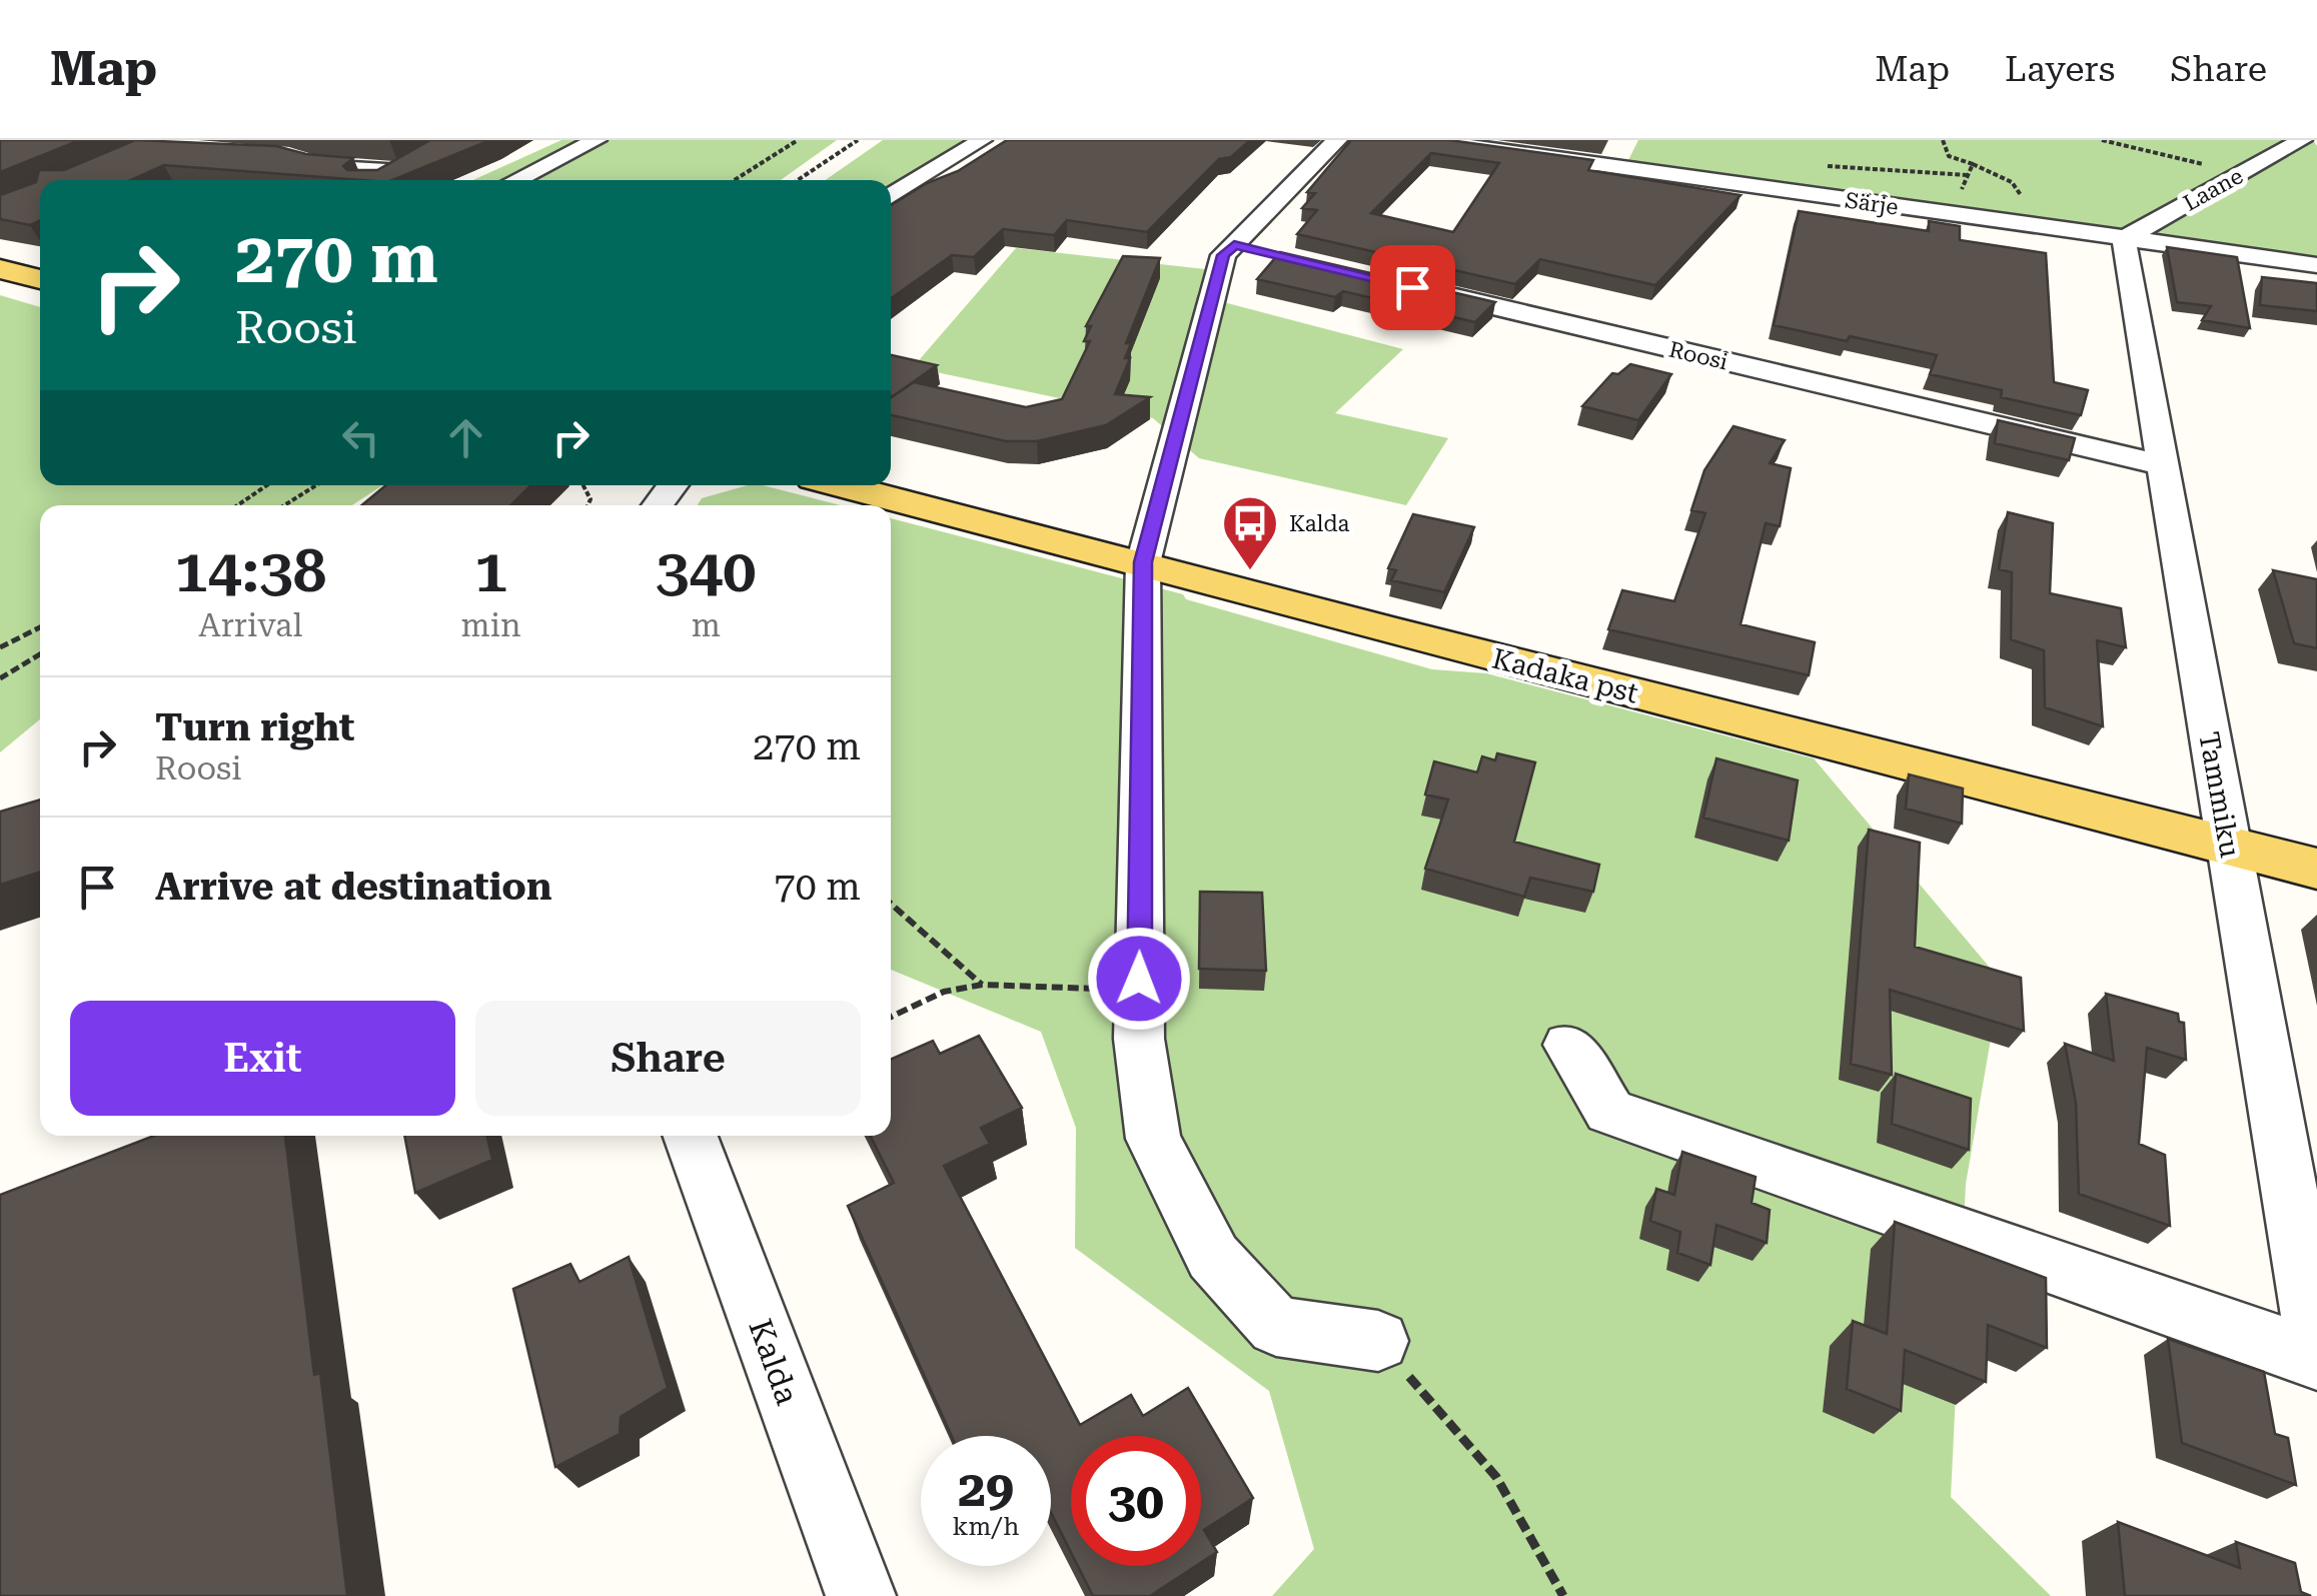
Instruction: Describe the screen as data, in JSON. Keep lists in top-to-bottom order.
{
  "streets": {
    "main road": ["Kadaka pst"],
    "street": [
      "Laane",
      "Särje",
      "Roosi",
      "Tammiku",
      "Kalda"
    ]
  },
  "crossings": [
    ["Laane", "Särje"],
    ["Laane", "Tammiku"],
    ["Särje", "Tammiku"],
    ["Roosi", "Tammiku"],
    ["Kadaka pst", "Tammiku"]
  ],
  "places": {
    "bus stop": ["Kalda"]
  },
  "page": {
    "header": "Map",
    "nav": ["Map", "Layers", "Share"],
    "turn": ["270 m", "Roosi"],
    "eta": [
      "14:38",
      "Arrival",
      "1",
      "min",
      "340",
      "m"
    ],
    "list": [
      {
        "name": "Turn right",
        "note": "Roosi",
        "value": "270 m"
      },
      {
        "name": "Arrive at destination",
        "value": "70 m"
      }
    ],
    "buttons": ["Exit", "Share"],
    "speed": "29 km/h",
    "limit": "30"
  }
}
